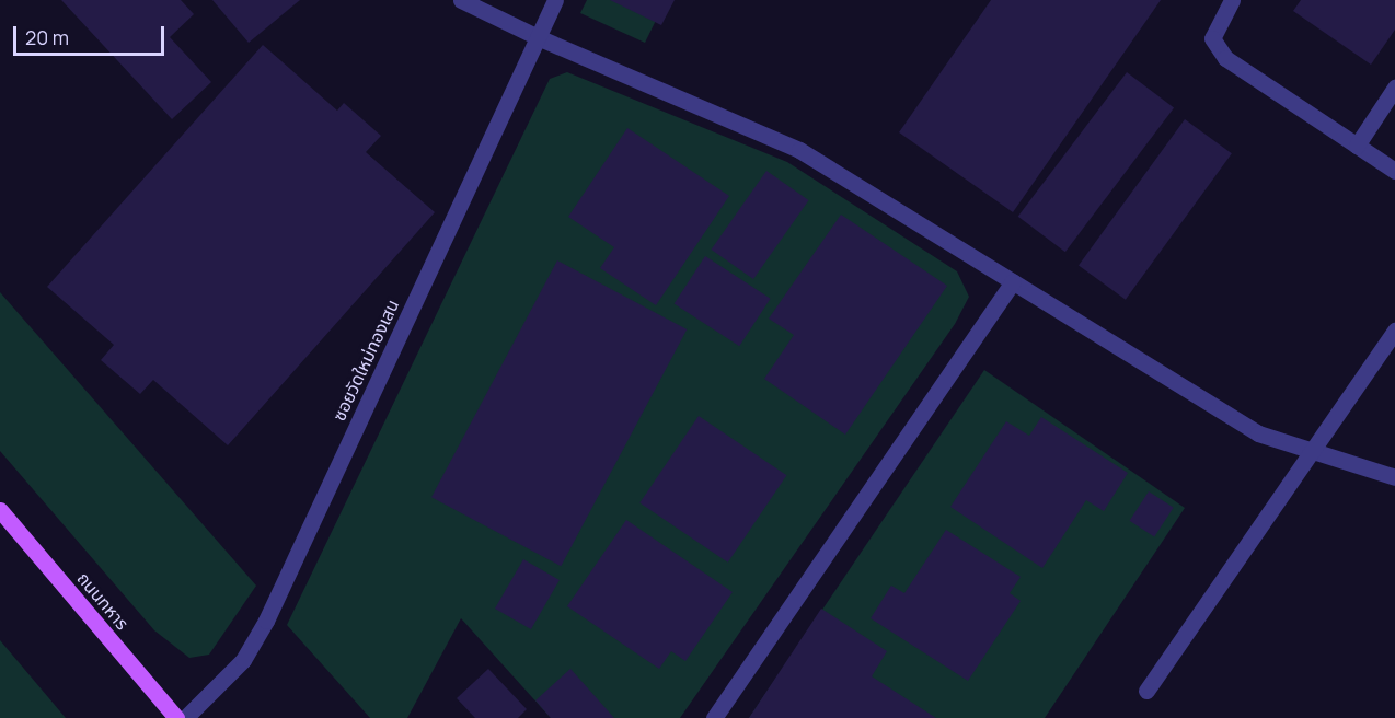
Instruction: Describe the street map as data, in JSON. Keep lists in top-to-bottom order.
{
  "streets": {
    "main road": ["ถนนทหาร"],
    "street": ["ซอยวัดใหม่ทองเสน"]
  },
  "scale_bar": "20 m"
}
